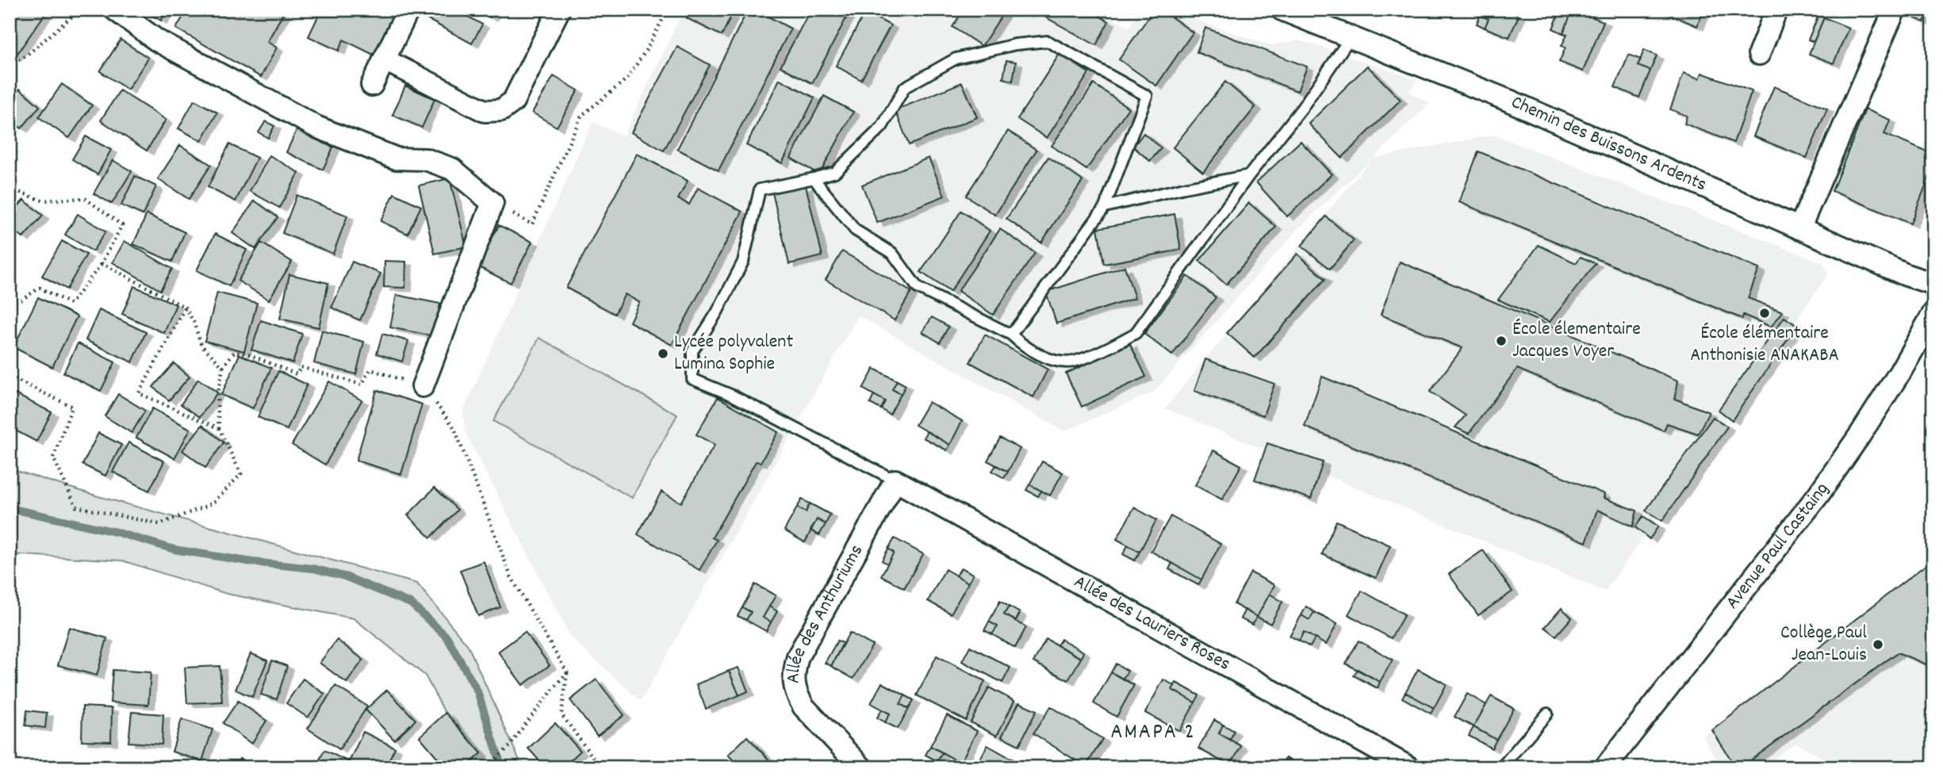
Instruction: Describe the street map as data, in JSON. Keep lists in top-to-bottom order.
{
  "streets": {
    "street": [
      "Chemin des Buissons Ardents",
      "Avenue Paul Castaing",
      "Allée des Anthuriums",
      "Allée des Lauriers Roses"
    ]
  },
  "crossings": [
    ["Allée des Anthuriums", "Allée des Lauriers Roses"]
  ],
  "districts": ["AMAPA 2"],
  "places": [
    "École élémentaire Anthonisie ANAKABA",
    "École élementaire Jacques Voyer",
    "Lycée polyvalent Lumina Sophie",
    "Collège Paul Jean-Louis"
  ]
}
